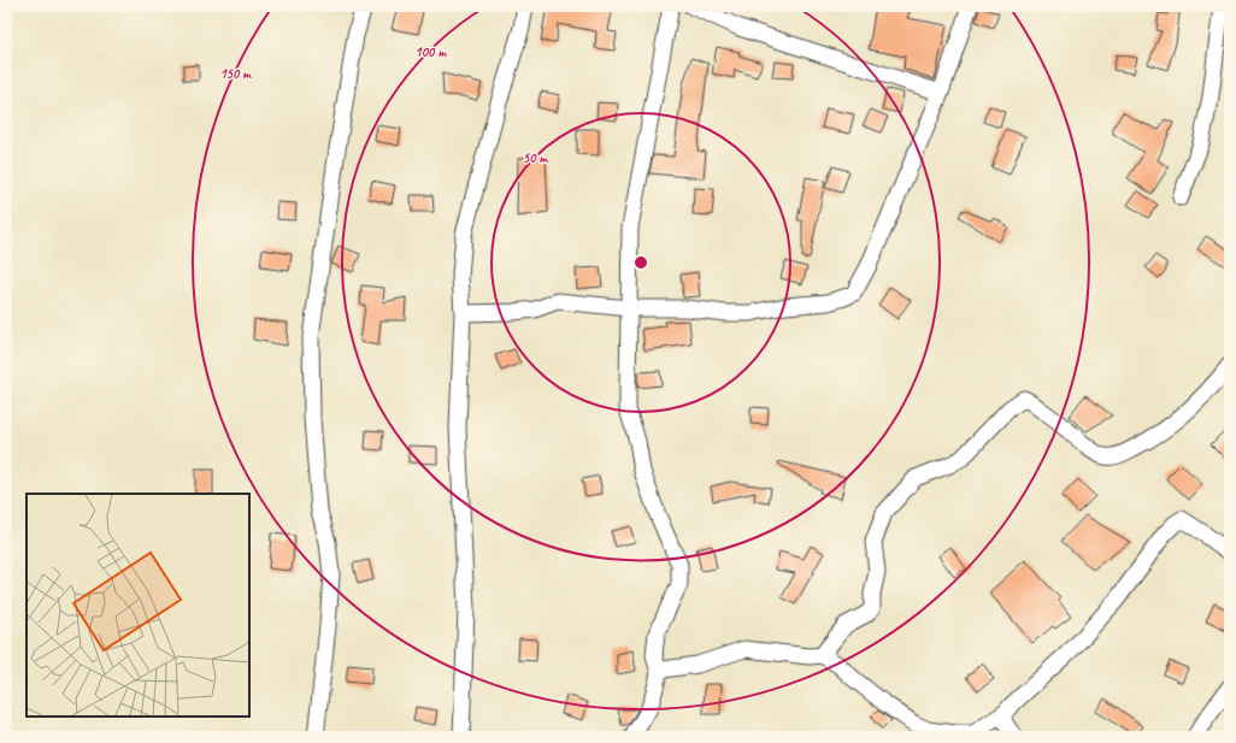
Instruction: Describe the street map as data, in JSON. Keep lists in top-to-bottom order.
{
  "rings": ["100 m", "150 m", "50 m"]
}
